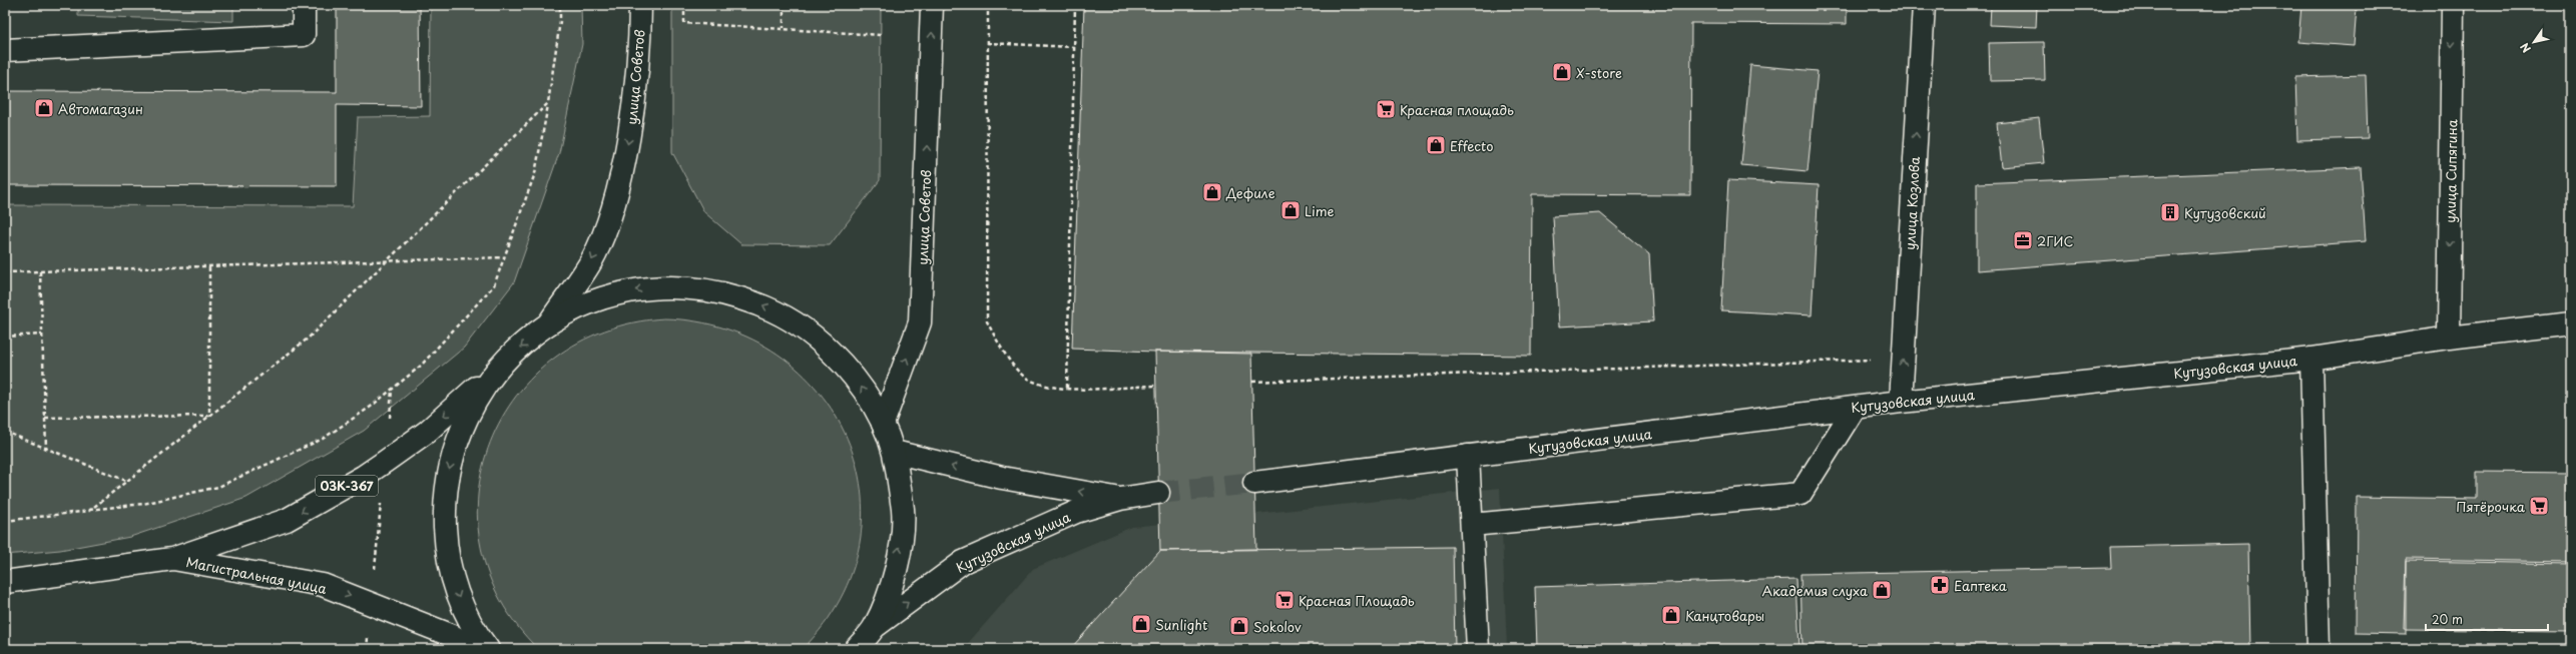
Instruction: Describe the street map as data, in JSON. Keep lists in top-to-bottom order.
{
  "streets": {
    "main road": [
      "улица Советов",
      "улица Сипягина",
      "улица Козлова",
      "Кутузовская улица",
      "03К-367",
      "Магистральная улица"
    ]
  },
  "crossings": [
    ["улица Сипягина", "Кутузовская улица"],
    ["улица Козлова", "Кутузовская улица"]
  ],
  "one_way": ["улица Сипягина", "улица Козлова"],
  "places": {
    "shop": [
      "X-store",
      "Автомагазин",
      "Effecto",
      "Дефиле",
      "Lime",
      "Академия слуха",
      "Канцтовары",
      "Sunlight",
      "Sokolov"
    ],
    "supermarket": ["Красная площадь", "Пятёрочка", "Красная Площадь"],
    "building": ["Кутузовский"],
    "office": ["2ГИС"],
    "pharmacy": ["Еаптека"]
  },
  "scale_bar": "20 m",
  "north": "bottom left"
}
